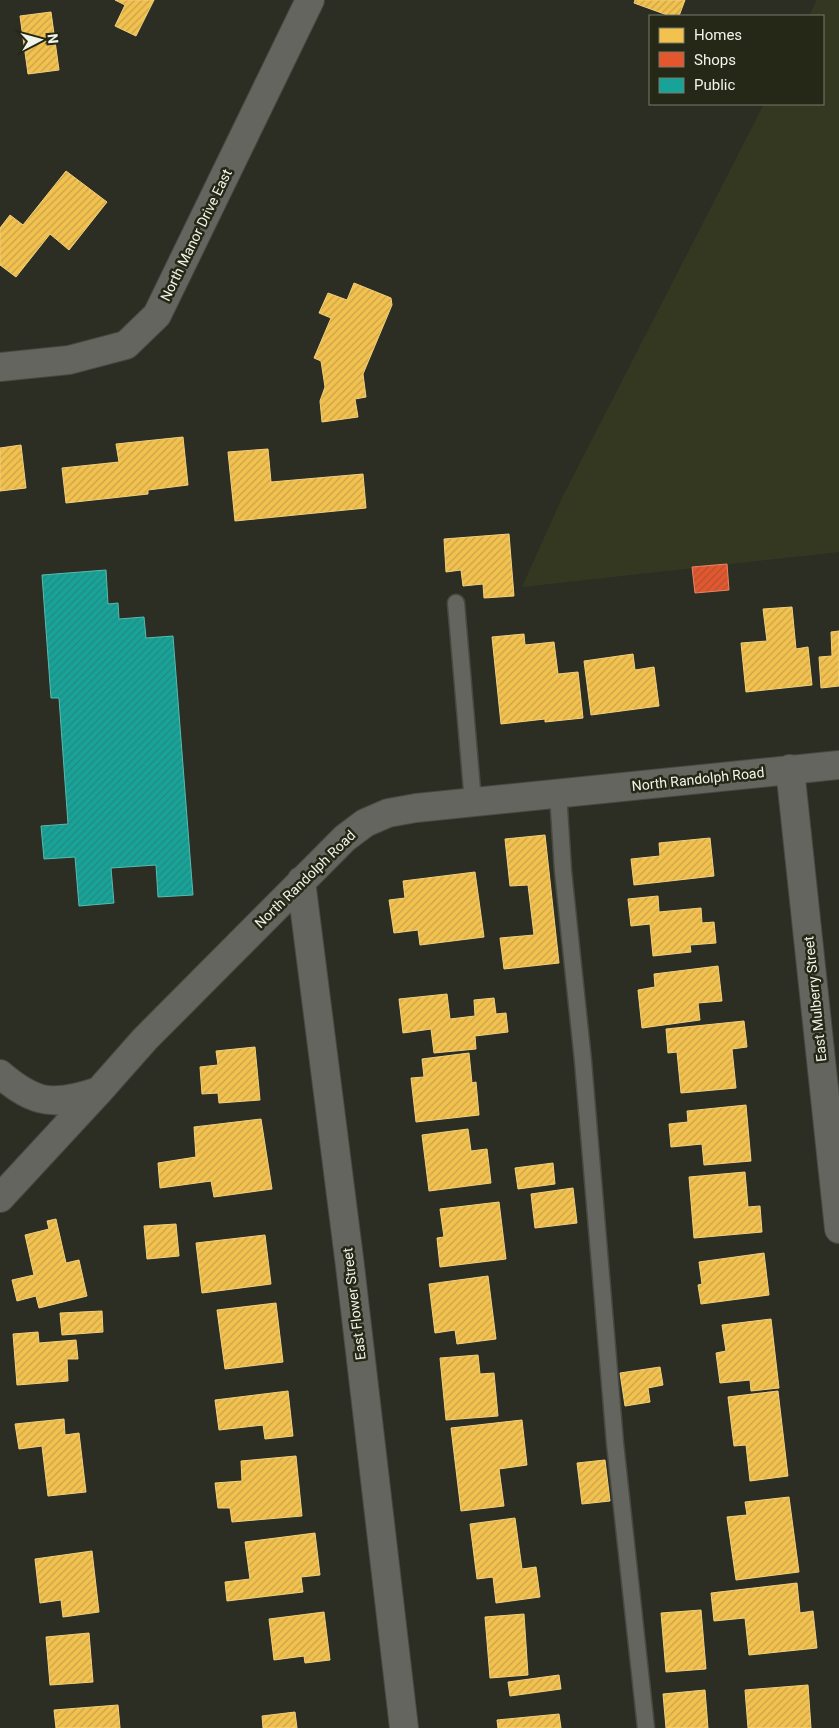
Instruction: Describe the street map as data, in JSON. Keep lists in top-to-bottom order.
{
  "streets": {
    "street": [
      "North Manor Drive East",
      "North Randolph Road",
      "East Mulberry Street",
      "East Flower Street"
    ]
  },
  "crossings": [
    ["North Randolph Road", "East Mulberry Street"],
    ["North Randolph Road", "East Flower Street"]
  ],
  "legend": ["Homes", "Shops", "Public"],
  "north": "right"
}
